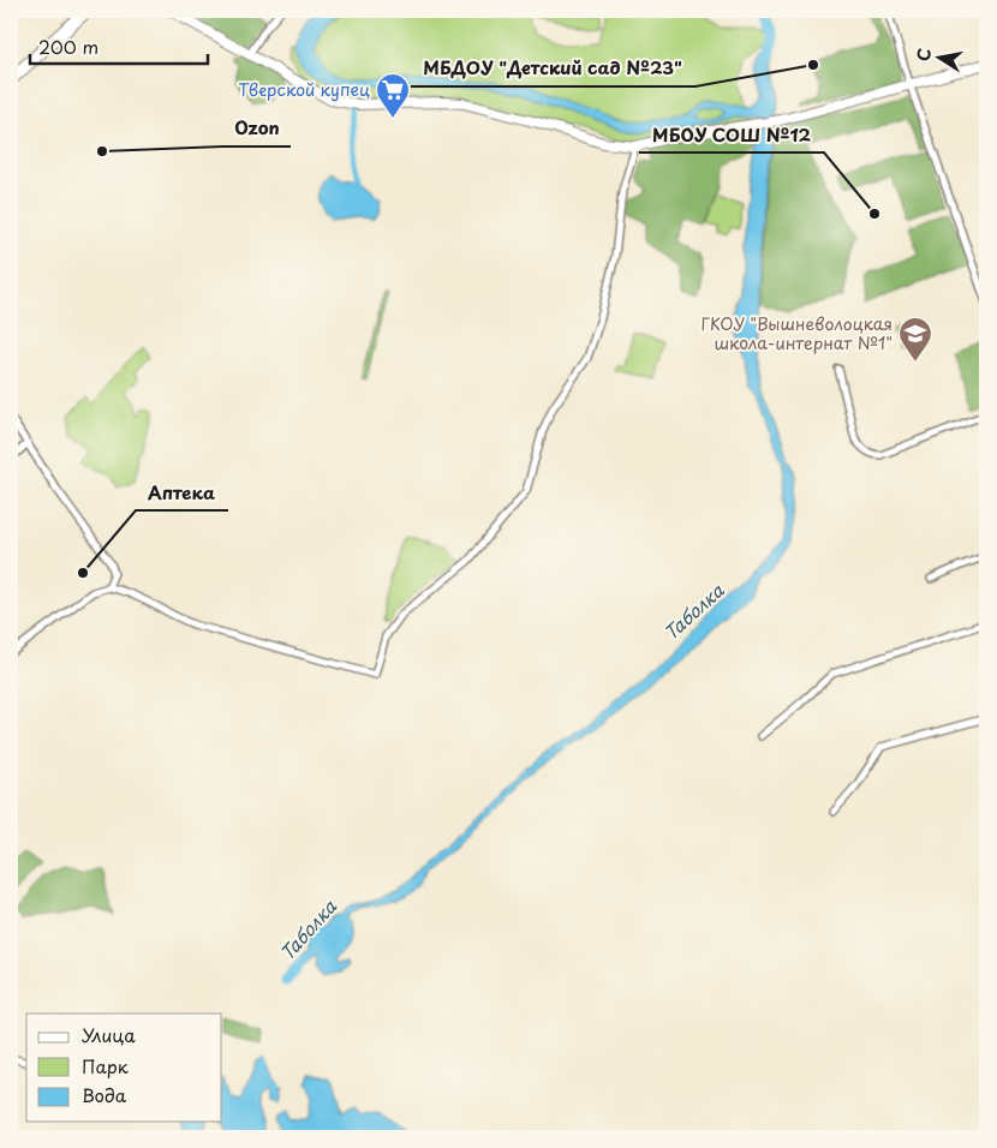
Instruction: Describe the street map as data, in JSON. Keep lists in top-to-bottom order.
{
  "water": ["Таболка"],
  "places": {
    "other": [
      "МБДОУ \"Детский сад №23\"",
      "Ozon",
      "МБОУ СОШ №12",
      "Аптека"
    ],
    "supermarket": ["Тверской купец"],
    "school or university": ["ГКОУ \"Вышневолоцкая школа-интернат №1\""]
  },
  "legend": ["Улица", "Парк", "Вода"],
  "scale_bar": "200 m",
  "north": "left"
}
